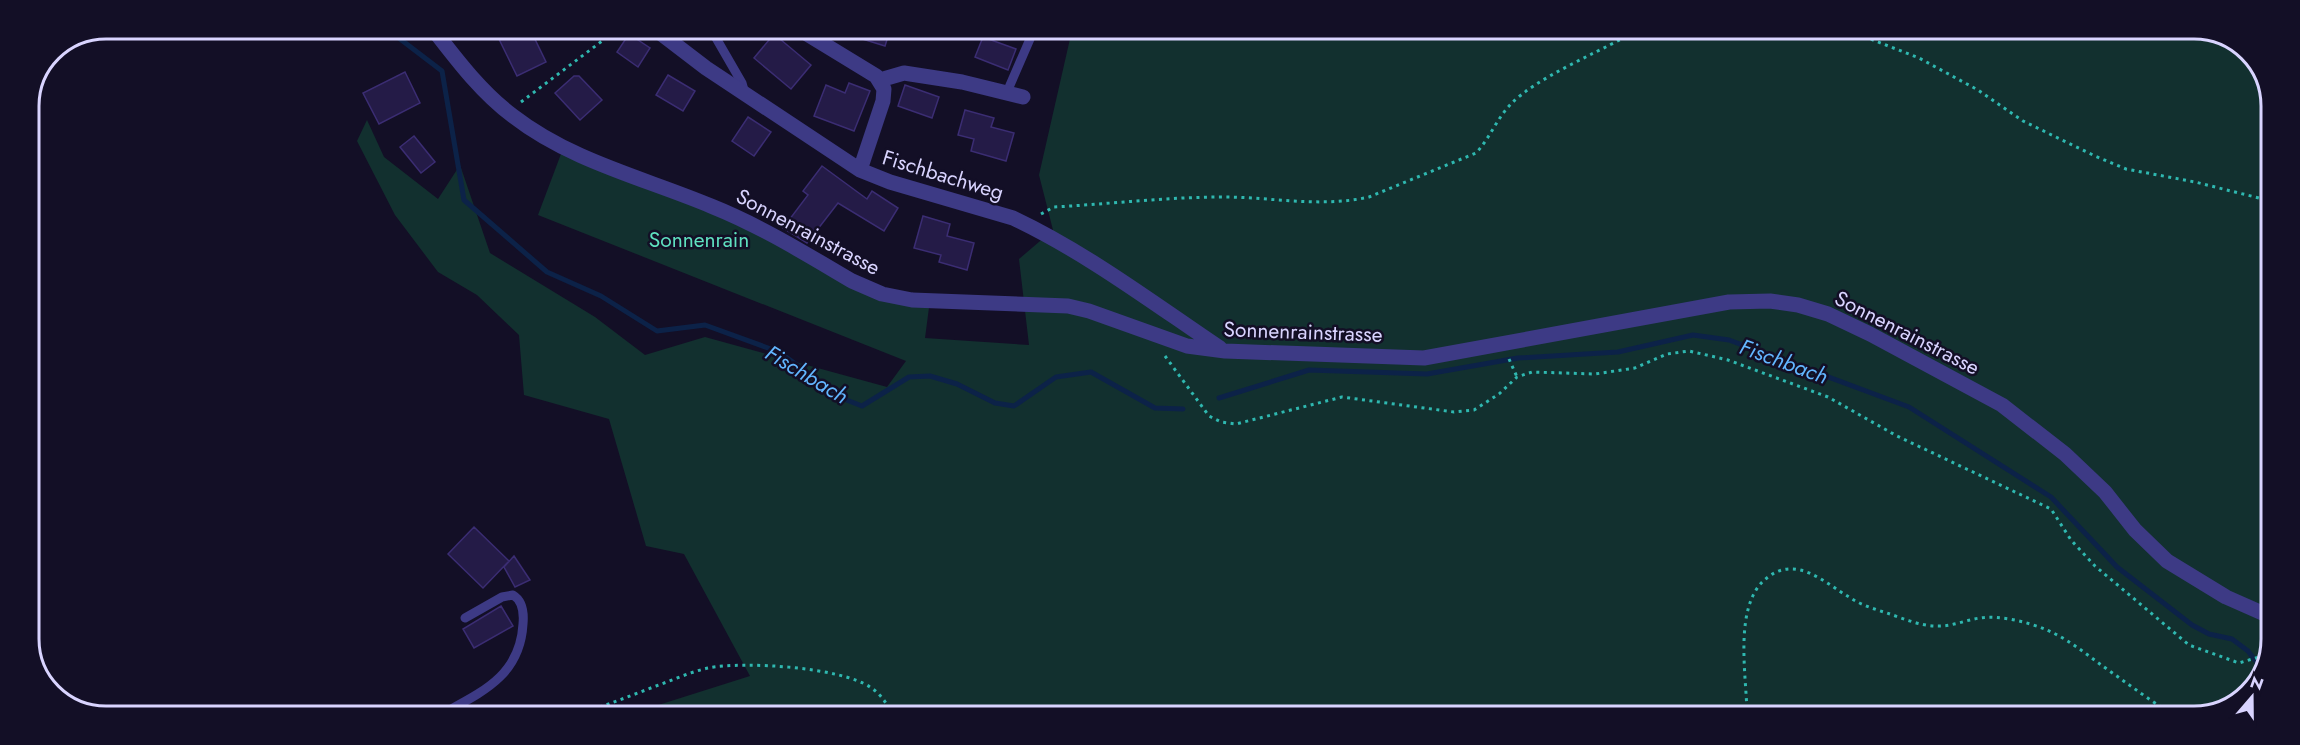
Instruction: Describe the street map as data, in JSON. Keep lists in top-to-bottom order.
{
  "streets": {
    "street": ["Fischbachweg", "Sonnenrainstrasse"]
  },
  "crossings": [
    ["Fischbachweg", "Sonnenrainstrasse"]
  ],
  "water": ["Fischbach"],
  "parks": ["Sonnenrain"],
  "north": "top"
}
